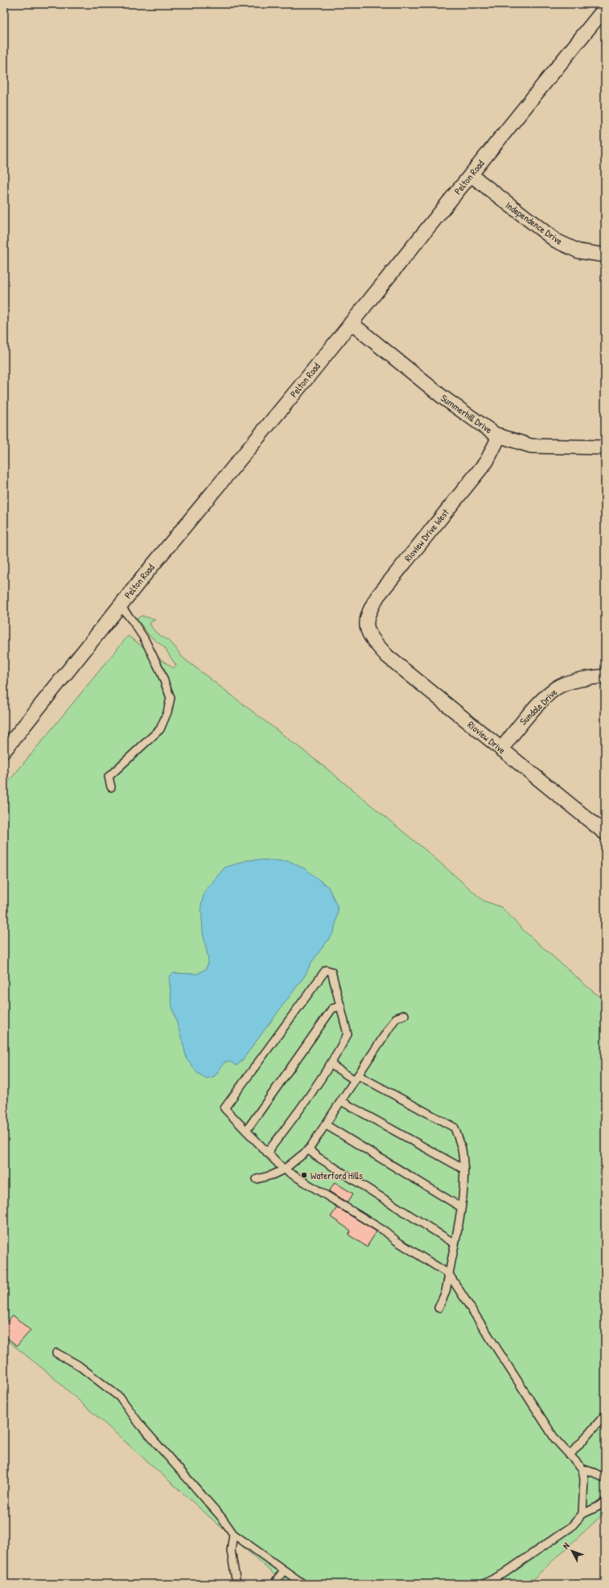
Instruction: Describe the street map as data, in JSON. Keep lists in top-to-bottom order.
{
  "streets": {
    "street": [
      "Pelton Road",
      "Independence Drive",
      "Summerhill Drive",
      "Rioview Drive West",
      "Sundale Drive",
      "Rioview Drive"
    ]
  },
  "crossings": [
    ["Pelton Road", "Independence Drive"],
    ["Pelton Road", "Summerhill Drive"],
    ["Summerhill Drive", "Rioview Drive West"],
    ["Rioview Drive West", "Rioview Drive"],
    ["Sundale Drive", "Rioview Drive"]
  ],
  "places": ["Waterford Hills"],
  "north": "top left"
}
